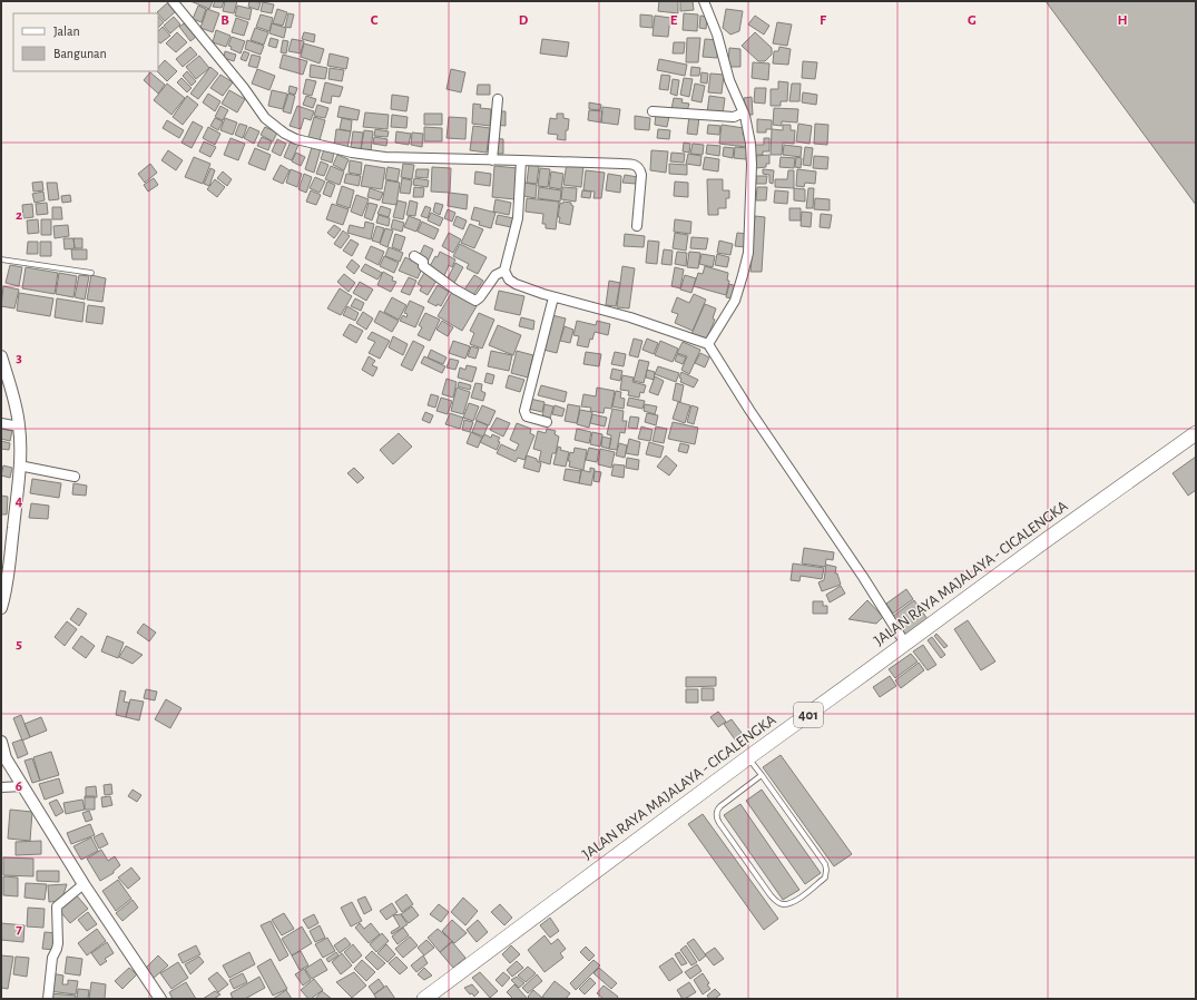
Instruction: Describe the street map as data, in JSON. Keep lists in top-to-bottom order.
{
  "streets": {
    "main road": ["JALAN RAYA MAJALAYA - CICALENGKA", "401"]
  },
  "legend": ["Jalan", "Bangunan"],
  "grid": {
    "columns": [
      "B",
      "C",
      "D",
      "E",
      "F",
      "G",
      "H"
    ],
    "rows": [
      "2",
      "3",
      "4",
      "5",
      "6",
      "7"
    ]
  }
}
